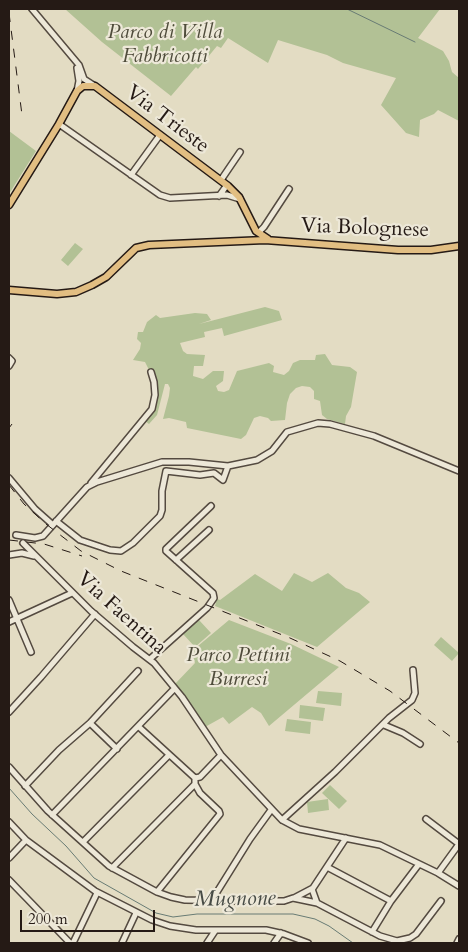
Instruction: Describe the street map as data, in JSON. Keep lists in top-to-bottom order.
{
  "streets": {
    "main road": ["Via Trieste", "Via Bolognese"],
    "street": ["Via Faentina"]
  },
  "crossings": [
    ["Via Trieste", "Via Bolognese"]
  ],
  "water": ["Mugnone"],
  "parks": ["Parco di Villa Fabbricotti", "Parco Pettini Burresi"],
  "scale_bar": "200 m"
}
